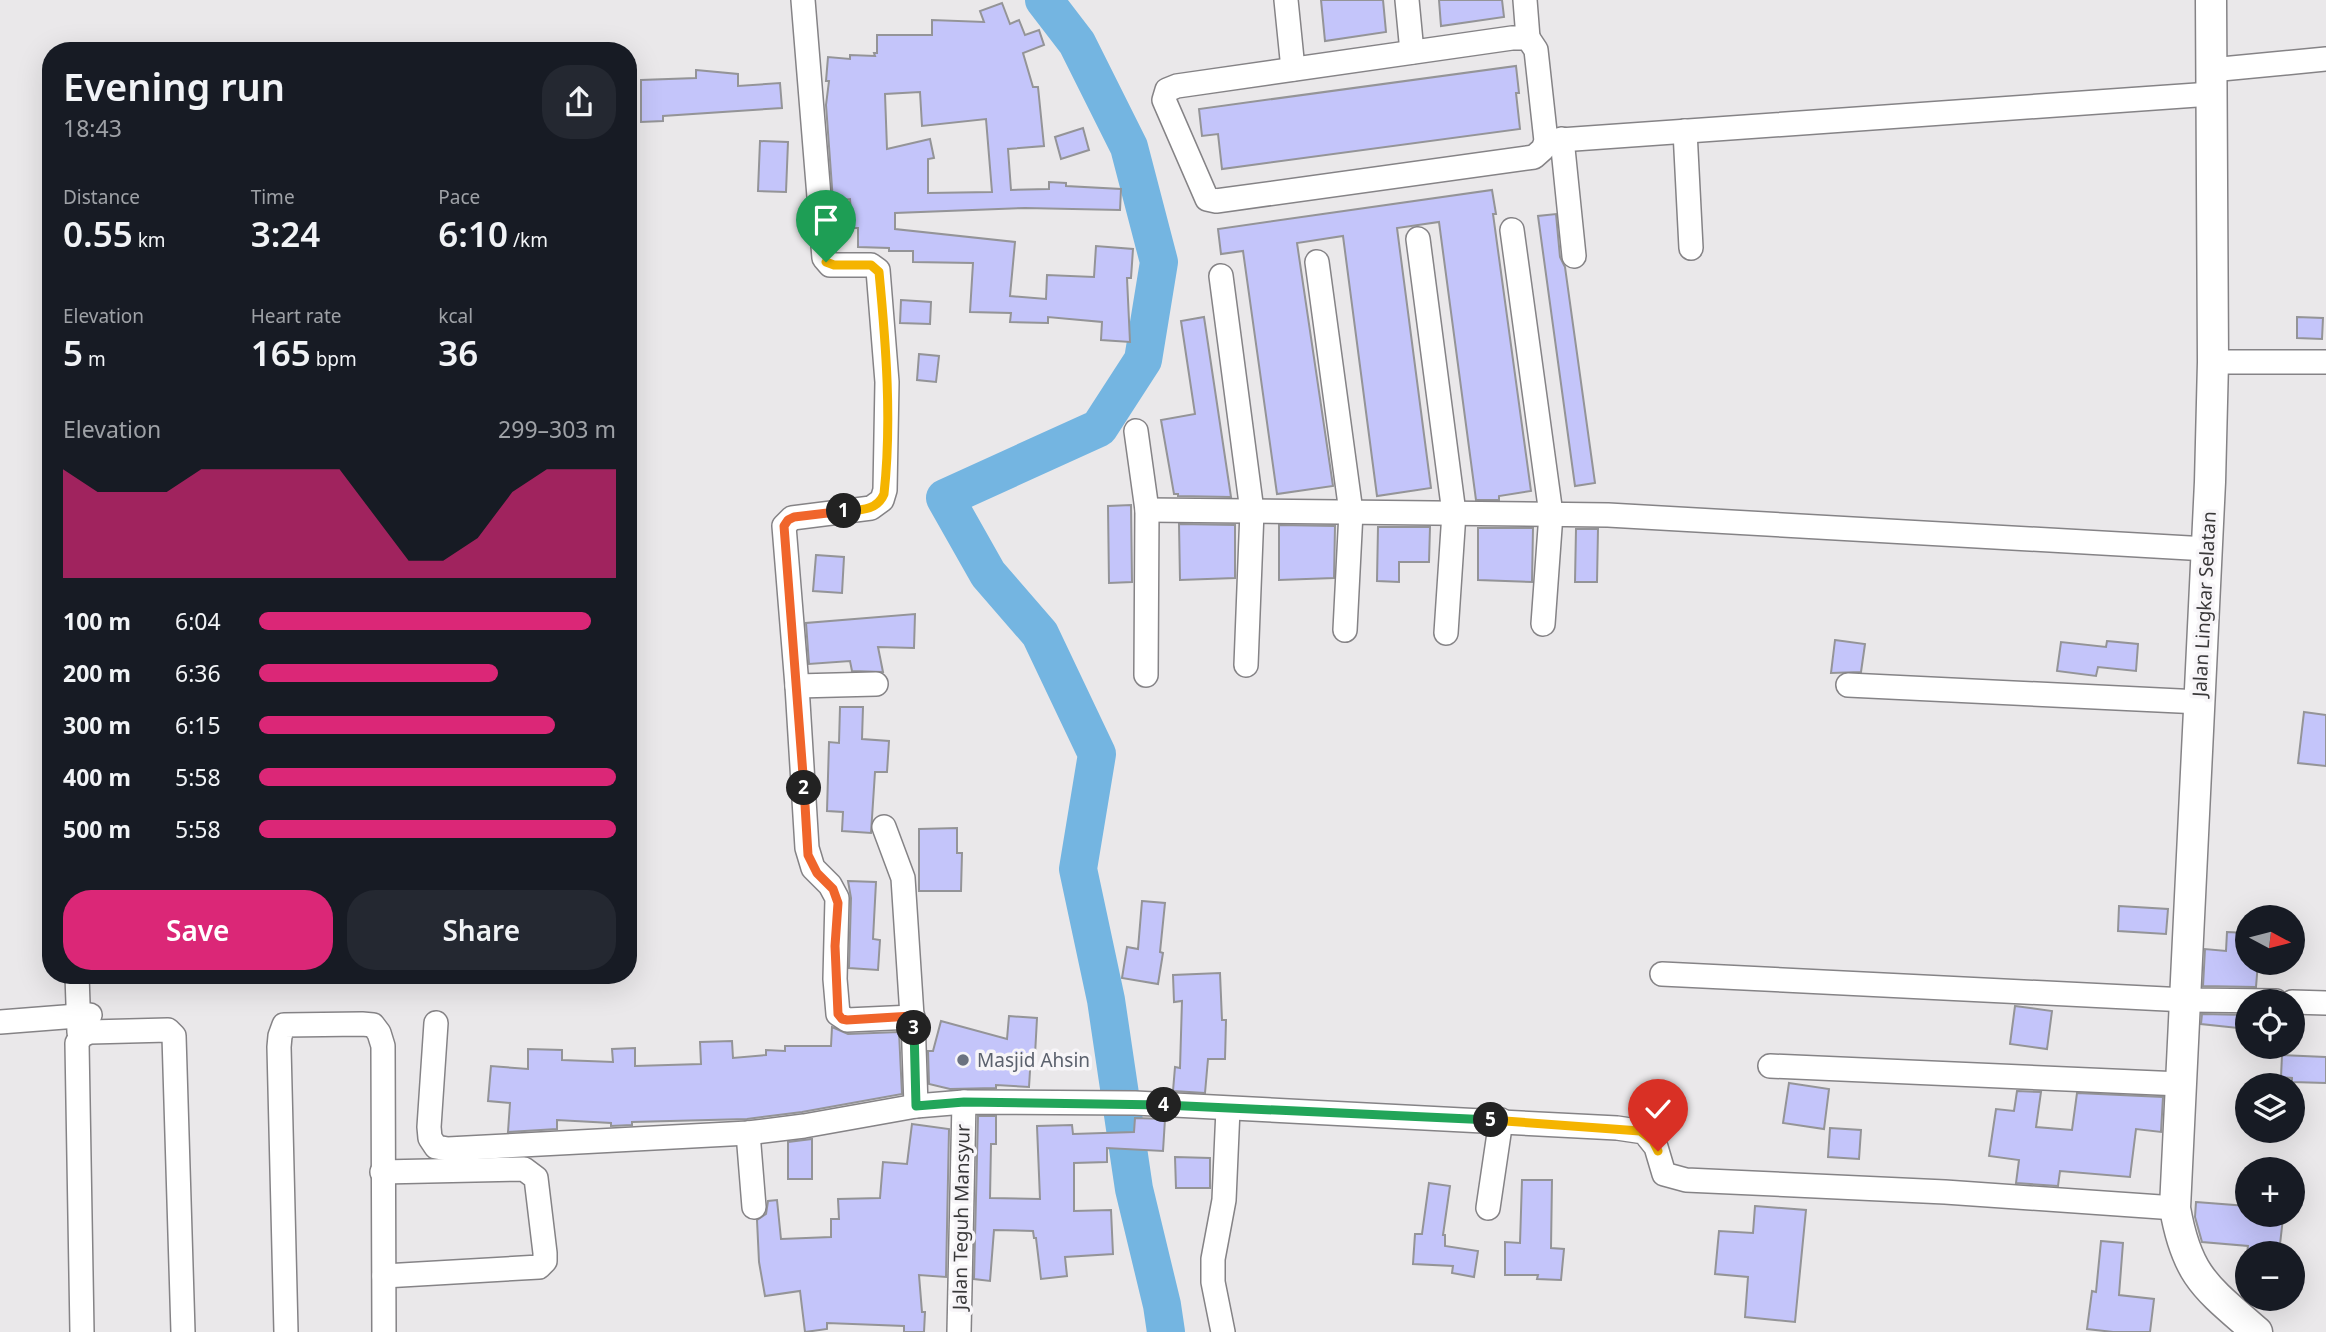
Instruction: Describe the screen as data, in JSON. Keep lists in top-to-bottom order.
{
  "streets": {
    "street": ["Jalan Lingkar Selatan", "Jalan Teguh Mansyur"]
  },
  "places": ["Masjid Ahsin"],
  "north": "right",
  "page": {
    "heading": ["Evening run", "18:43"],
    "stats": [
      ["Distance", "0.55 km"],
      ["Time", "3:24"],
      ["Pace", "6:10 /km"],
      ["Elevation", "5 m"],
      ["Heart rate", "165 bpm"],
      ["kcal", "36"]
    ],
    "chart": ["Elevation", "299–303 m"],
    "pins": [
      "1",
      "2",
      "3",
      "4",
      "5"
    ],
    "list": [
      {
        "name": "100 m",
        "note": "6:04"
      },
      {
        "name": "200 m",
        "note": "6:36"
      },
      {
        "name": "300 m",
        "note": "6:15"
      },
      {
        "name": "400 m",
        "note": "5:58"
      },
      {
        "name": "500 m",
        "note": "5:58"
      }
    ],
    "buttons": ["Save", "Share"],
    "map_buttons": ["+", "−"]
  }
}
